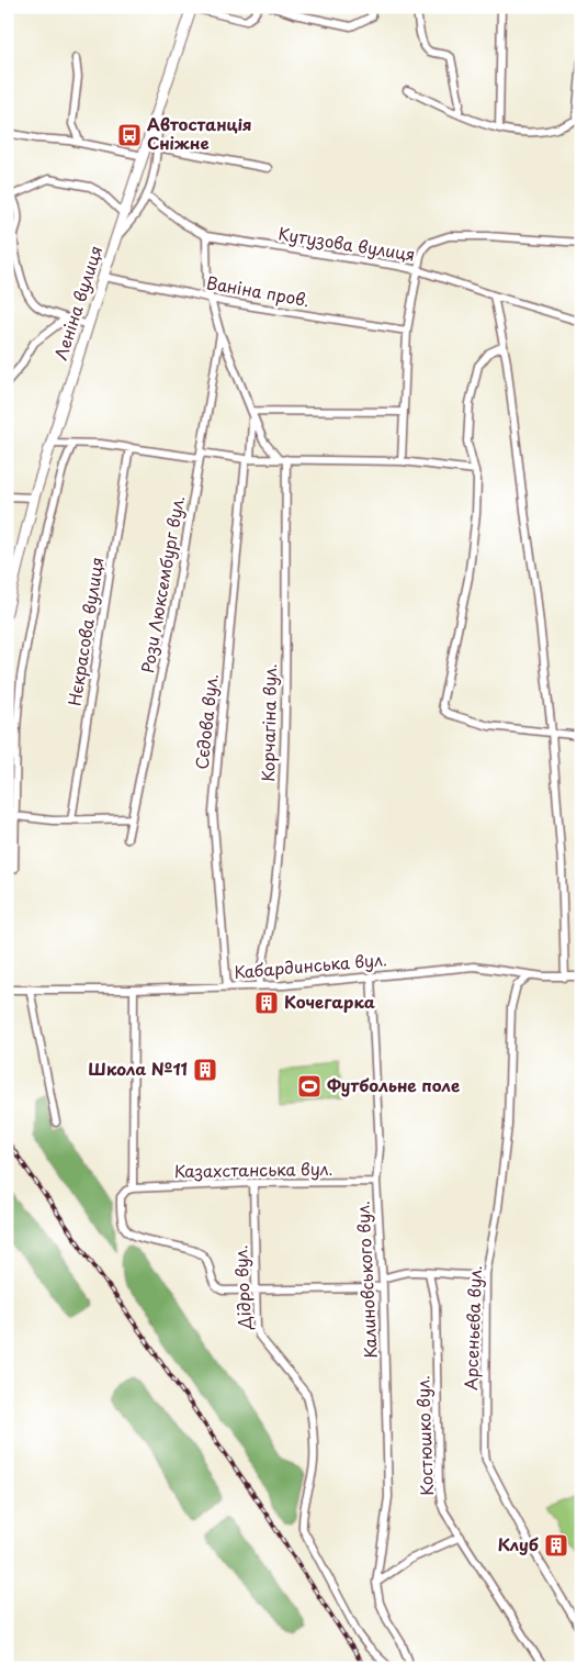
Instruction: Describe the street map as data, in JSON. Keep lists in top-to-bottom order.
{
  "streets": {
    "main road": ["Леніна вулиця"],
    "street": [
      "Кутузова вулиця",
      "Ваніна пров.",
      "Рози Люксембург вул.",
      "Нєкрасова вулиця",
      "Сєдова вул.",
      "Корчагіна вул.",
      "Кабардинська вул.",
      "Казахстанська вул.",
      "Калиновського вул.",
      "Дідро вул.",
      "Арсеньєва вул.",
      "Костюшко вул."
    ]
  },
  "crossings": [
    ["Ваніна пров.", "Леніна вулиця"],
    ["Сєдова вул.", "Кабардинська вул."],
    ["Корчагіна вул.", "Кабардинська вул."],
    ["Кабардинська вул.", "Калиновського вул."],
    ["Кабардинська вул.", "Арсеньєва вул."],
    ["Казахстанська вул.", "Калиновського вул."],
    ["Казахстанська вул.", "Дідро вул."]
  ],
  "places": {
    "bus stop": ["Автостанція Сніжне"],
    "building": ["Кочегарка", "Школа №11", "Клуб"],
    "sports": ["Футбольне поле"]
  }
}
